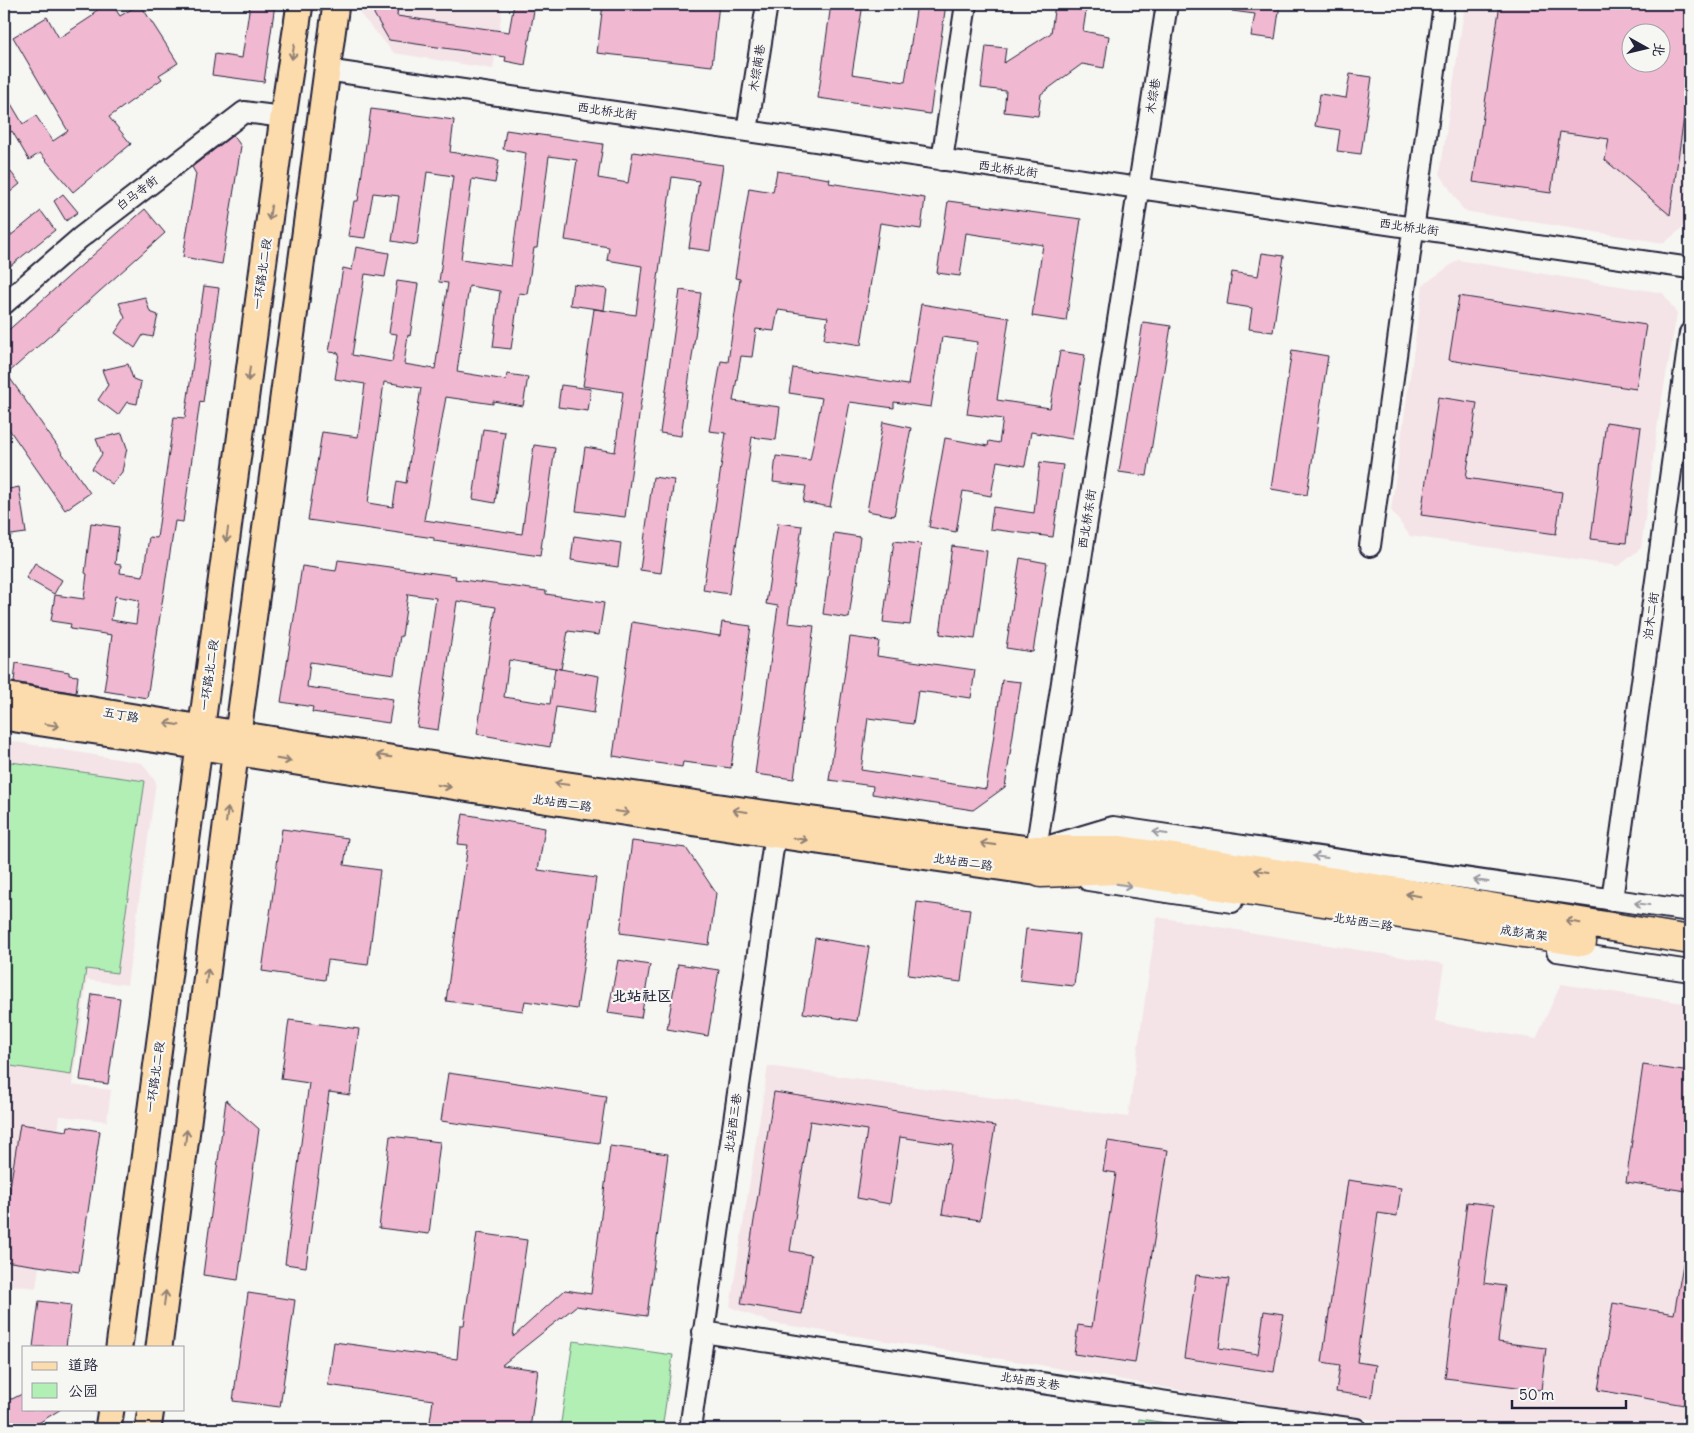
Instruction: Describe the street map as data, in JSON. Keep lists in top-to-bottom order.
{
  "streets": {
    "highway": ["成彭高架"],
    "main road": ["一环路北二段", "五丁路", "北站西二路"],
    "street": [
      "木综南巷",
      "木综巷",
      "西北桥北街",
      "白马寺街",
      "西北桥东街",
      "泊木二街",
      "北站西三巷",
      "北站西支巷"
    ]
  },
  "crossings": [
    ["木综南巷", "西北桥北街"],
    ["木综巷", "西北桥北街"],
    ["木综巷", "西北桥东街"],
    ["西北桥北街", "西北桥东街"],
    ["白马寺街", "一环路北二段"],
    ["一环路北二段", "五丁路"],
    ["西北桥东街", "北站西二路"],
    ["泊木二街", "北站西二路"],
    ["五丁路", "北站西二路"],
    ["北站西二路", "北站西三巷"],
    ["北站西三巷", "北站西支巷"]
  ],
  "districts": ["北站社区"],
  "legend": ["道路", "公园"],
  "scale_bar": "50 m",
  "north": "right"
}
